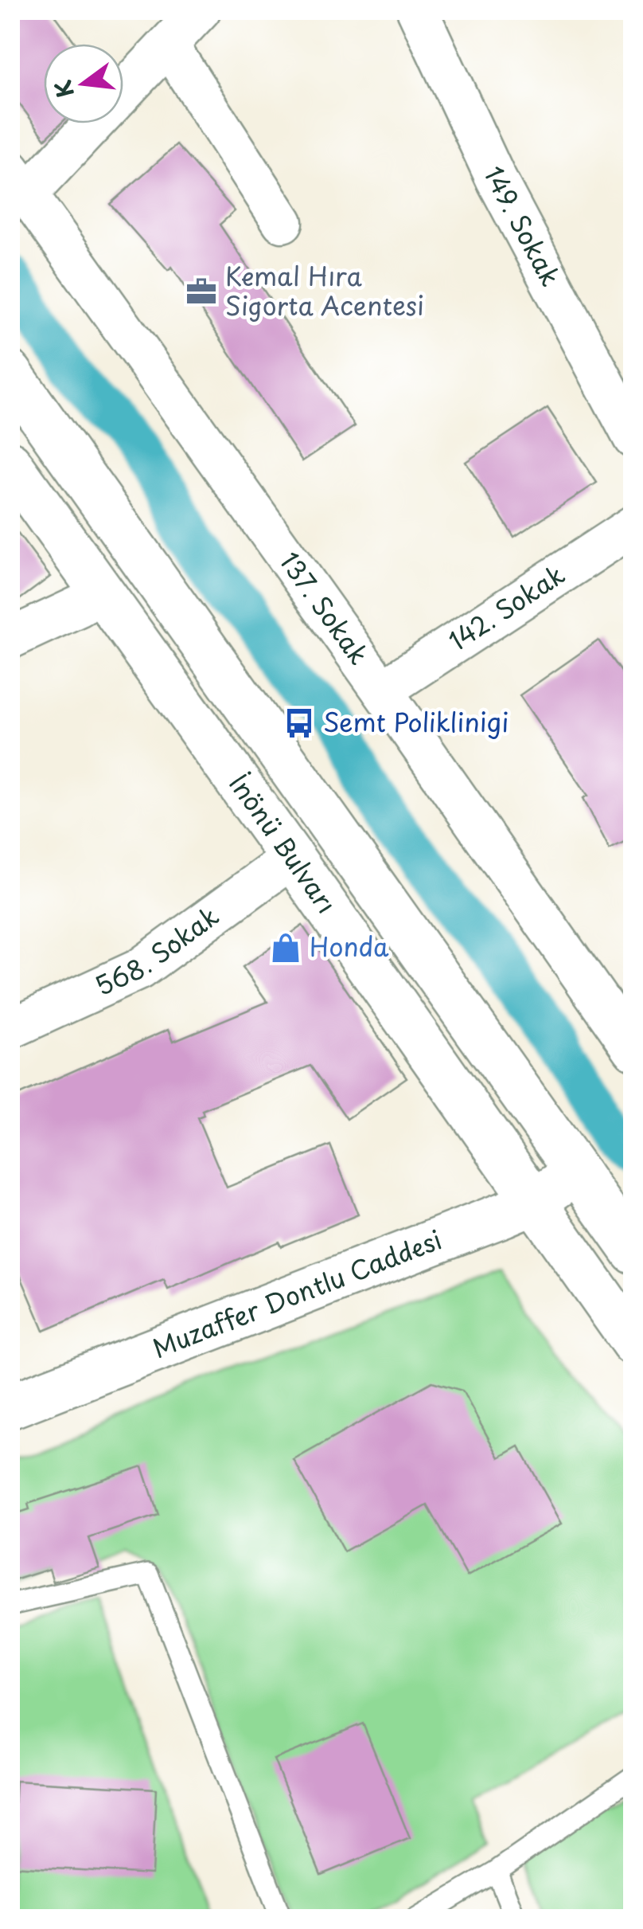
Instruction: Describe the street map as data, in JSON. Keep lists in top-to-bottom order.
{
  "streets": {
    "main road": ["İnönü Bulvarı", "Muzaffer Dontlu Caddesi"],
    "street": [
      "149. Sokak",
      "137. Sokak",
      "142. Sokak",
      "568. Sokak"
    ]
  },
  "crossings": [
    ["137. Sokak", "142. Sokak"],
    ["İnönü Bulvarı", "568. Sokak"],
    ["İnönü Bulvarı", "Muzaffer Dontlu Caddesi"]
  ],
  "places": {
    "office": ["Kemal Hıra Sigorta Acentesi"],
    "bus stop": ["Semt Poliklinigi"],
    "shop": ["Honda"]
  },
  "north": "left"
}
